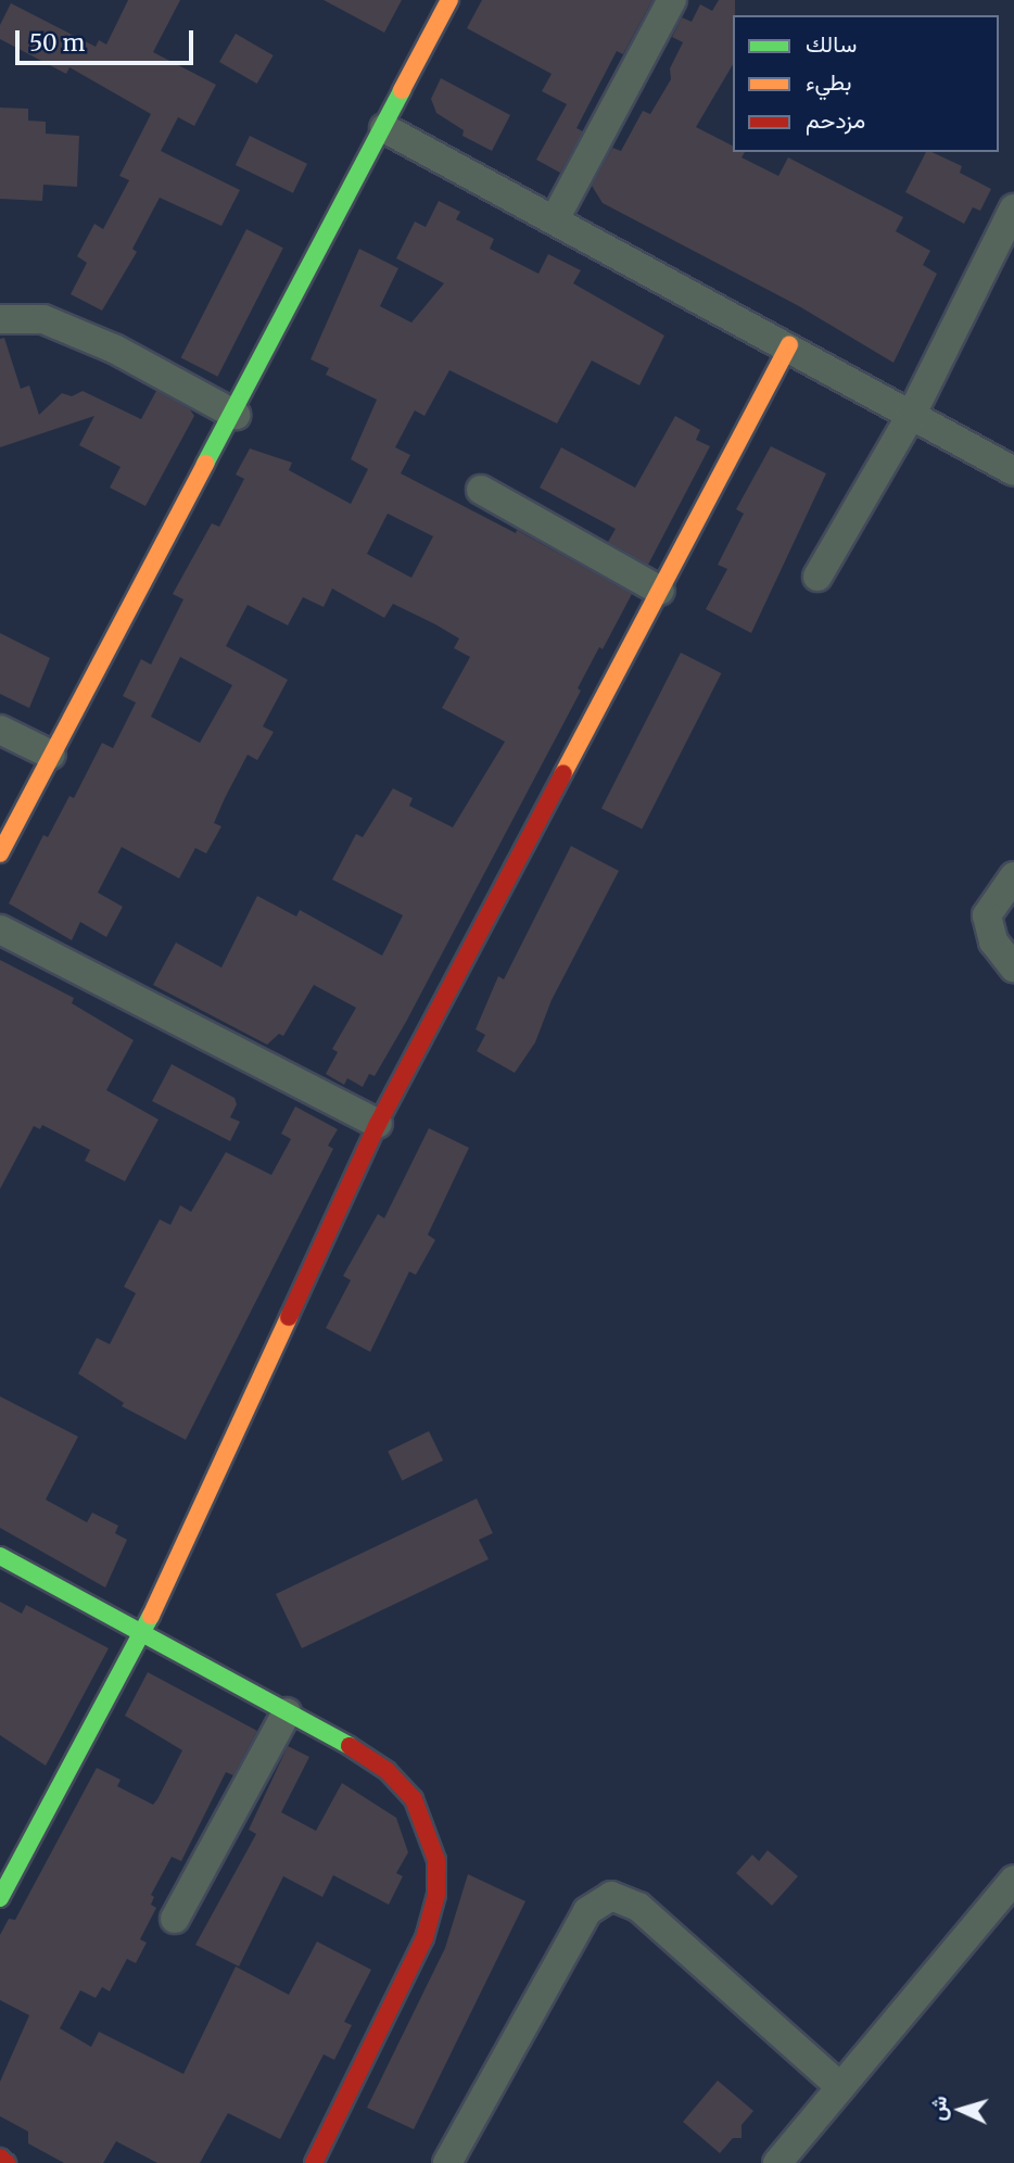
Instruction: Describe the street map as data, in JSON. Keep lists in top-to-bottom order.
{
  "legend": ["سالك", "بطيء", "مزدحم"],
  "scale_bar": "50 m",
  "north": "left"
}
